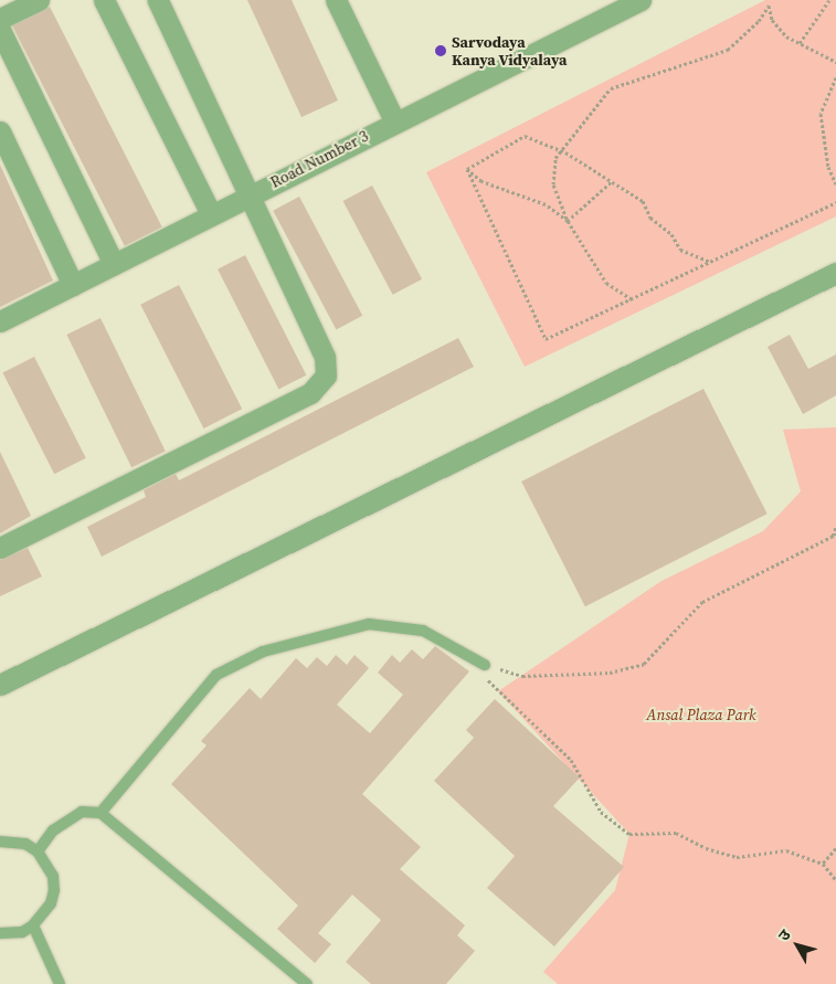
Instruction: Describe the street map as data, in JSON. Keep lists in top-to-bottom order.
{
  "streets": {
    "street": ["Road Number 3"]
  },
  "parks": ["Ansal Plaza Park"],
  "places": ["Sarvodaya Kanya Vidyalaya"],
  "north": "top left"
}
